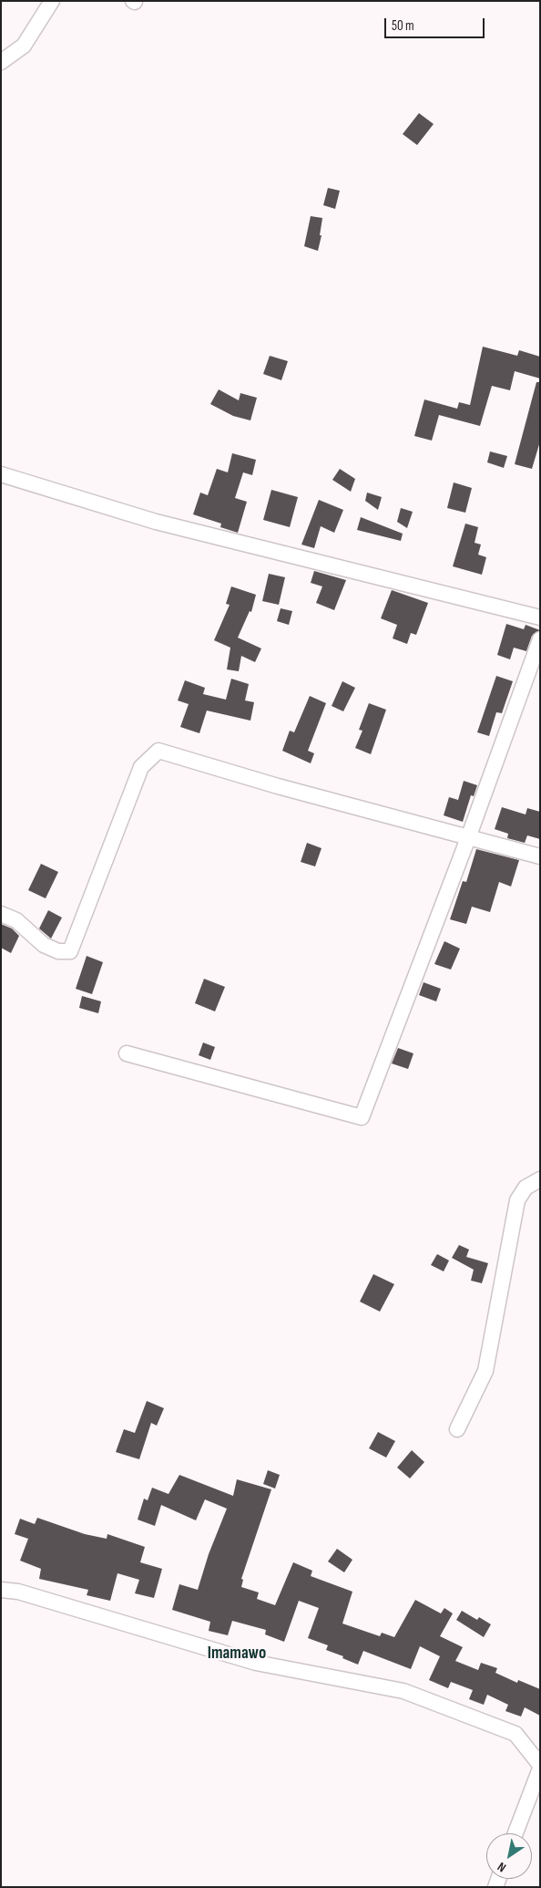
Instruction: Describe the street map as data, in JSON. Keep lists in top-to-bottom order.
{
  "districts": ["Imamawo"],
  "scale_bar": "50 m",
  "north": "bottom left"
}
